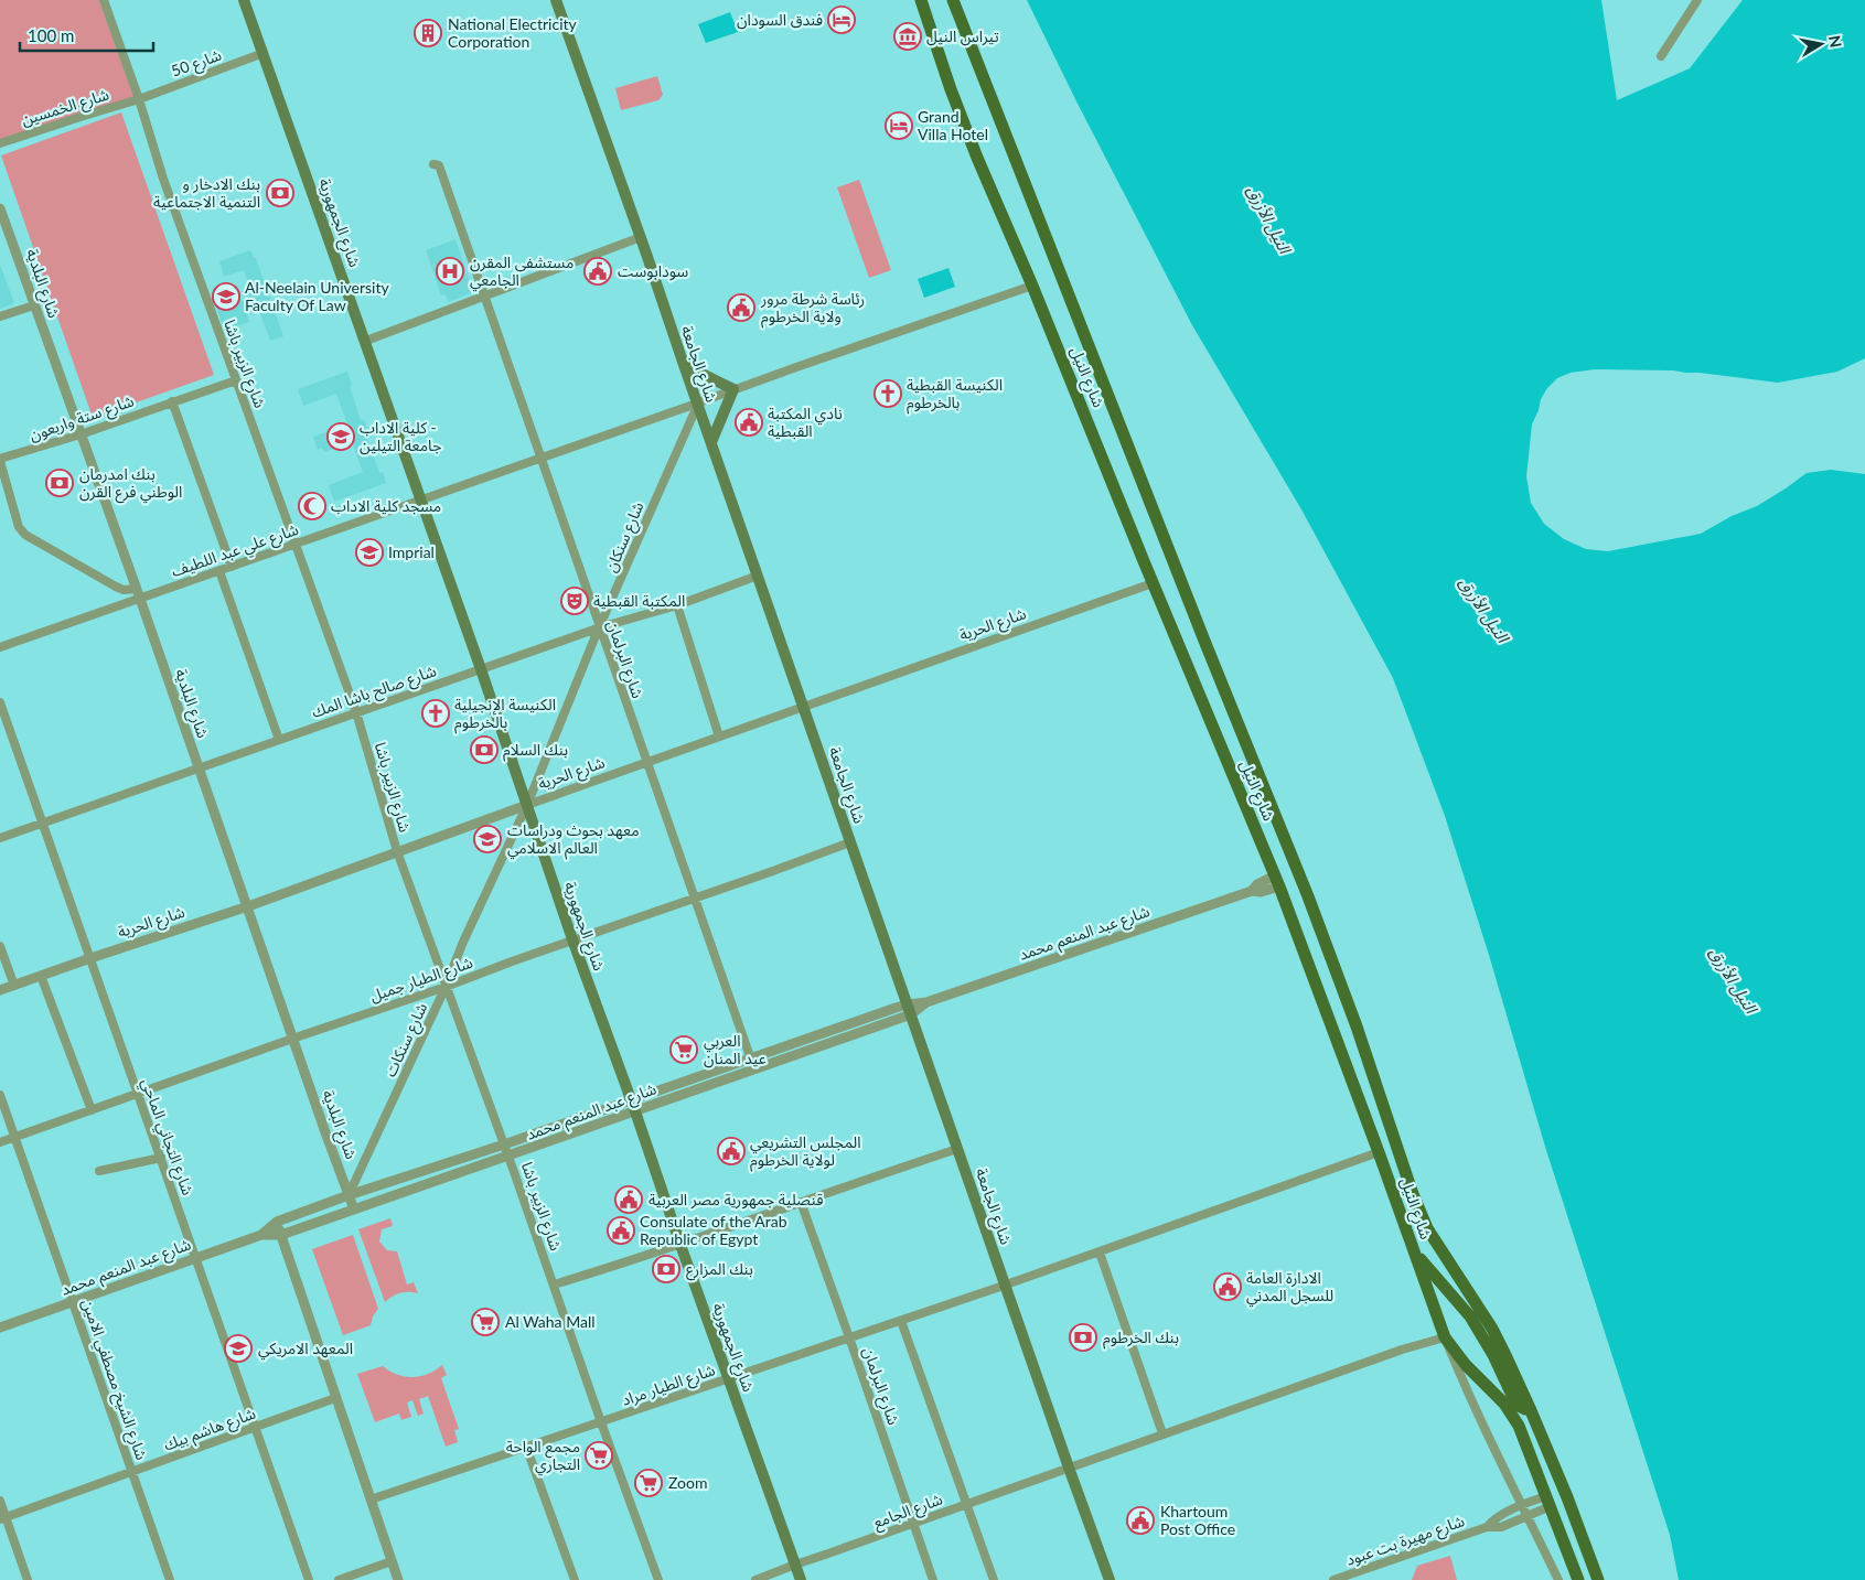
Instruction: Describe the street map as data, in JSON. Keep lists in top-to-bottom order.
{
  "streets": {
    "main road": ["شارع الجمهورية", "شارع الجامعة", "شارع النيل"],
    "street": [
      "شارع 50",
      "شارع الخمسين",
      "شارع البلدية",
      "شارع الزبير باشا",
      "شارع ستة واربعون",
      "شارع سنكان",
      "شارع علي عبد اللطيف",
      "شارع الحرية",
      "شارع البرلمان",
      "شارع صالح باشا المك",
      "شارع عبد المنعم محمد",
      "شارع الطيار جميل",
      "شارع سنكات",
      "شارع التجاني الماحي",
      "شارع الشيخ مصطفي الامين",
      "شارع الطيار مراد",
      "شارع هاشم بيك",
      "شارع الجامع",
      "شارع مهيرة بت عبود"
    ]
  },
  "crossings": [
    ["شارع 50", "شارع الخمسين"],
    ["شارع 50", "شارع الجمهورية"],
    ["شارع 50", "شارع الزبير باشا"],
    ["شارع الخمسين", "شارع الزبير باشا"],
    ["شارع الجمهورية", "شارع سنكان"],
    ["شارع الجمهورية", "شارع علي عبد اللطيف"],
    ["شارع الجمهورية", "شارع الحرية"],
    ["شارع الجمهورية", "شارع صالح باشا المك"],
    ["شارع الجمهورية", "شارع عبد المنعم محمد"],
    ["شارع الجمهورية", "شارع الطيار جميل"],
    ["شارع الجمهورية", "شارع سنكات"],
    ["شارع الجمهورية", "شارع الطيار مراد"],
    ["شارع الجمهورية", "شارع الجامع"],
    ["شارع البلدية", "شارع ستة واربعون"],
    ["شارع البلدية", "شارع علي عبد اللطيف"],
    ["شارع البلدية", "شارع الحرية"],
    ["شارع البلدية", "شارع صالح باشا المك"],
    ["شارع البلدية", "شارع عبد المنعم محمد"],
    ["شارع البلدية", "شارع الطيار جميل"],
    ["شارع البلدية", "شارع سنكات"],
    ["شارع الزبير باشا", "شارع ستة واربعون"],
    ["شارع الزبير باشا", "شارع علي عبد اللطيف"],
    ["شارع الزبير باشا", "شارع الحرية"],
    ["شارع الزبير باشا", "شارع صالح باشا المك"],
    ["شارع الزبير باشا", "شارع عبد المنعم محمد"],
    ["شارع الزبير باشا", "شارع الطيار جميل"],
    ["شارع الزبير باشا", "شارع سنكات"],
    ["شارع الزبير باشا", "شارع الطيار مراد"],
    ["شارع الجامعة", "شارع سنكان"],
    ["شارع الجامعة", "شارع علي عبد اللطيف"],
    ["شارع الجامعة", "شارع الحرية"],
    ["شارع الجامعة", "شارع صالح باشا المك"],
    ["شارع الجامعة", "شارع عبد المنعم محمد"],
    ["شارع الجامعة", "شارع الطيار جميل"],
    ["شارع الجامعة", "شارع الطيار مراد"],
    ["شارع الجامعة", "شارع الجامع"],
    ["شارع النيل", "شارع علي عبد اللطيف"],
    ["شارع النيل", "شارع الحرية"],
    ["شارع النيل", "شارع عبد المنعم محمد"],
    ["شارع النيل", "شارع الطيار مراد"],
    ["شارع النيل", "شارع الجامع"],
    ["شارع سنكان", "شارع علي عبد اللطيف"],
    ["شارع سنكان", "شارع الحرية"],
    ["شارع سنكان", "شارع البرلمان"],
    ["شارع سنكان", "شارع صالح باشا المك"],
    ["شارع سنكان", "شارع سنكات"],
    ["شارع علي عبد اللطيف", "شارع البرلمان"],
    ["شارع الحرية", "شارع البرلمان"],
    ["شارع الحرية", "شارع سنكات"],
    ["شارع الحرية", "شارع التجاني الماحي"],
    ["شارع البرلمان", "شارع صالح باشا المك"],
    ["شارع البرلمان", "شارع عبد المنعم محمد"],
    ["شارع البرلمان", "شارع الطيار جميل"],
    ["شارع البرلمان", "شارع الطيار مراد"],
    ["شارع البرلمان", "شارع الجامع"],
    ["شارع صالح باشا المك", "شارع التجاني الماحي"],
    ["شارع عبد المنعم محمد", "شارع سنكات"],
    ["شارع عبد المنعم محمد", "شارع التجاني الماحي"],
    ["شارع عبد المنعم محمد", "شارع الشيخ مصطفي الامين"],
    ["شارع الطيار جميل", "شارع سنكات"],
    ["شارع الطيار جميل", "شارع التجاني الماحي"],
    ["شارع الطيار جميل", "شارع الشيخ مصطفي الامين"],
    ["شارع التجاني الماحي", "شارع هاشم بيك"],
    ["شارع الشيخ مصطفي الامين", "شارع هاشم بيك"]
  ],
  "water": ["النيل الأزرق"],
  "places": {
    "hotel": ["فندق السودان", "Grand Villa Hotel"],
    "building": ["National Electricity Corporation"],
    "museum": ["تيراس النيل"],
    "bank": [
      "بنك الادخار و التنمية الاجتماعية",
      "بنك امدرمان الوطني فرع القرن",
      "بنك السلام",
      "بنك المزارع",
      "بنك الخرطوم"
    ],
    "hospital": ["مستشفى المقرن الجامعي"],
    "public building": [
      "سودابوست",
      "رئاسة شرطة مرور ولاية الخرطوم",
      "نادي المكتبة القبطية",
      "المجلس التشريعي لولاية الخرطوم",
      "قنصلية جمهورية مصر العربية",
      "Consulate of the Arab Republic of Egypt",
      "الادارة العامة للسجل المدني",
      "Khartoum Post Office"
    ],
    "school or university": [
      "Al-Neelain University Faculty Of Law",
      "كلية الاداب - جامعة التيلين",
      "Imprial",
      "معهد بحوث ودراسات العالم الاسلامي",
      "المعهد الامريكي"
    ],
    "church": ["الكنيسة القبطية بالخرطوم", "الكنيسة الإنجيلية بالخرطوم"],
    "mosque": ["مسجد كلية الاداب"],
    "theatre": ["المكتبة القبطية"],
    "supermarket": [
      "العربي عيد المنان",
      "Al Waha Mall",
      "مجمع الواحة التجاري",
      "Zoom"
    ]
  },
  "scale_bar": "100 m",
  "north": "right"
}
